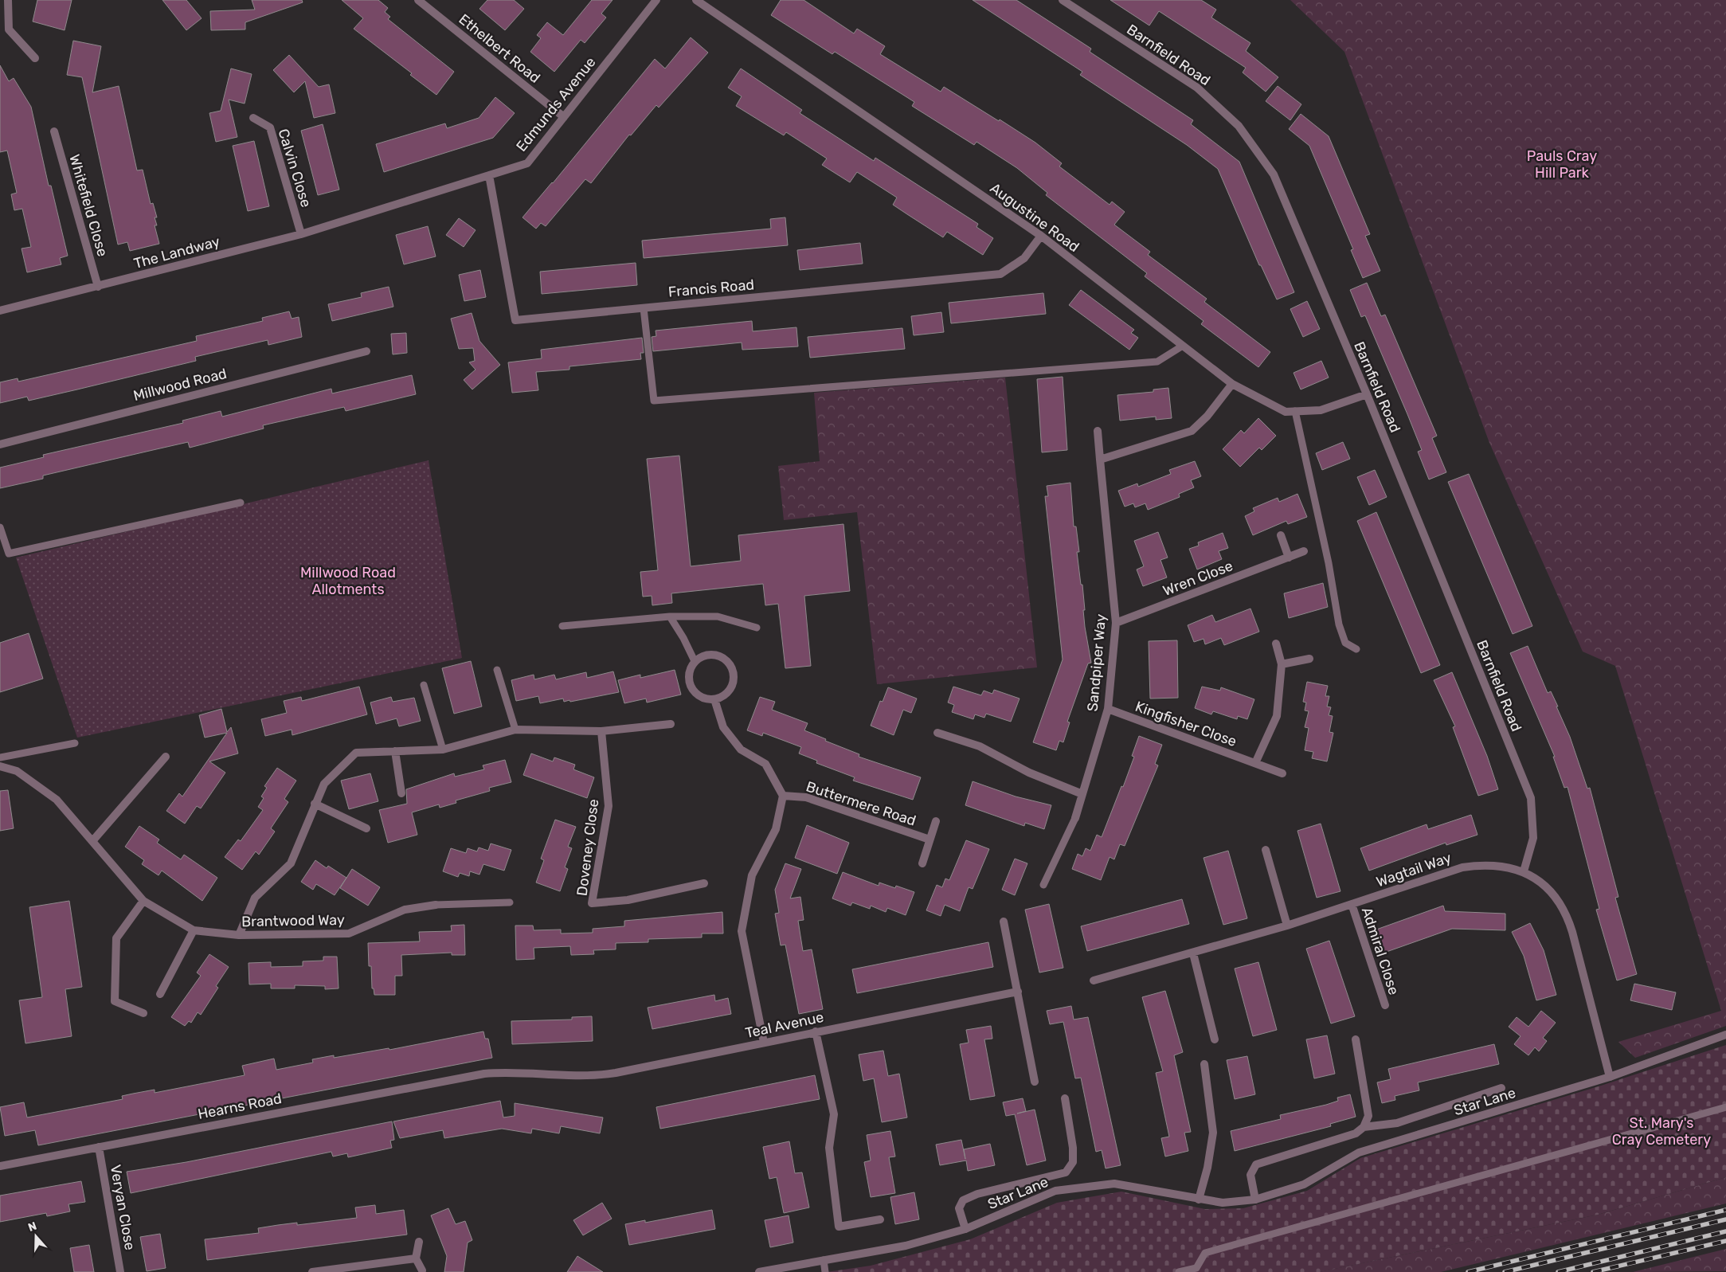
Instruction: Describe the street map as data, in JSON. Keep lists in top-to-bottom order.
{
  "streets": {
    "street": [
      "Ethelbert Road",
      "Barnfield Road",
      "Edmunds Avenue",
      "Calvin Close",
      "Whitefield Close",
      "Augustine Road",
      "The Landway",
      "Francis Road",
      "Millwood Road",
      "Wren Close",
      "Sandpiper Way",
      "Kingfisher Close",
      "Buttermere Road",
      "Doveney Close",
      "Wagtail Way",
      "Brantwood Way",
      "Admiral Close",
      "Teal Avenue",
      "Star Lane",
      "Hearns Road",
      "Veryan Close"
    ]
  },
  "crossings": [
    ["Ethelbert Road", "Edmunds Avenue"],
    ["Barnfield Road", "Augustine Road"],
    ["Barnfield Road", "Wagtail Way"],
    ["Edmunds Avenue", "The Landway"],
    ["Edmunds Avenue", "Francis Road"],
    ["Calvin Close", "The Landway"],
    ["Whitefield Close", "The Landway"],
    ["Augustine Road", "Francis Road"],
    ["Wren Close", "Sandpiper Way"],
    ["Sandpiper Way", "Kingfisher Close"],
    ["Buttermere Road", "Teal Avenue"],
    ["Wagtail Way", "Admiral Close"],
    ["Wagtail Way", "Star Lane"],
    ["Teal Avenue", "Hearns Road"],
    ["Hearns Road", "Veryan Close"]
  ],
  "parks": ["Pauls Cray Hill Park", "Millwood Road Allotments", "St. Mary's Cray Cemetery"],
  "north": "top"
}
